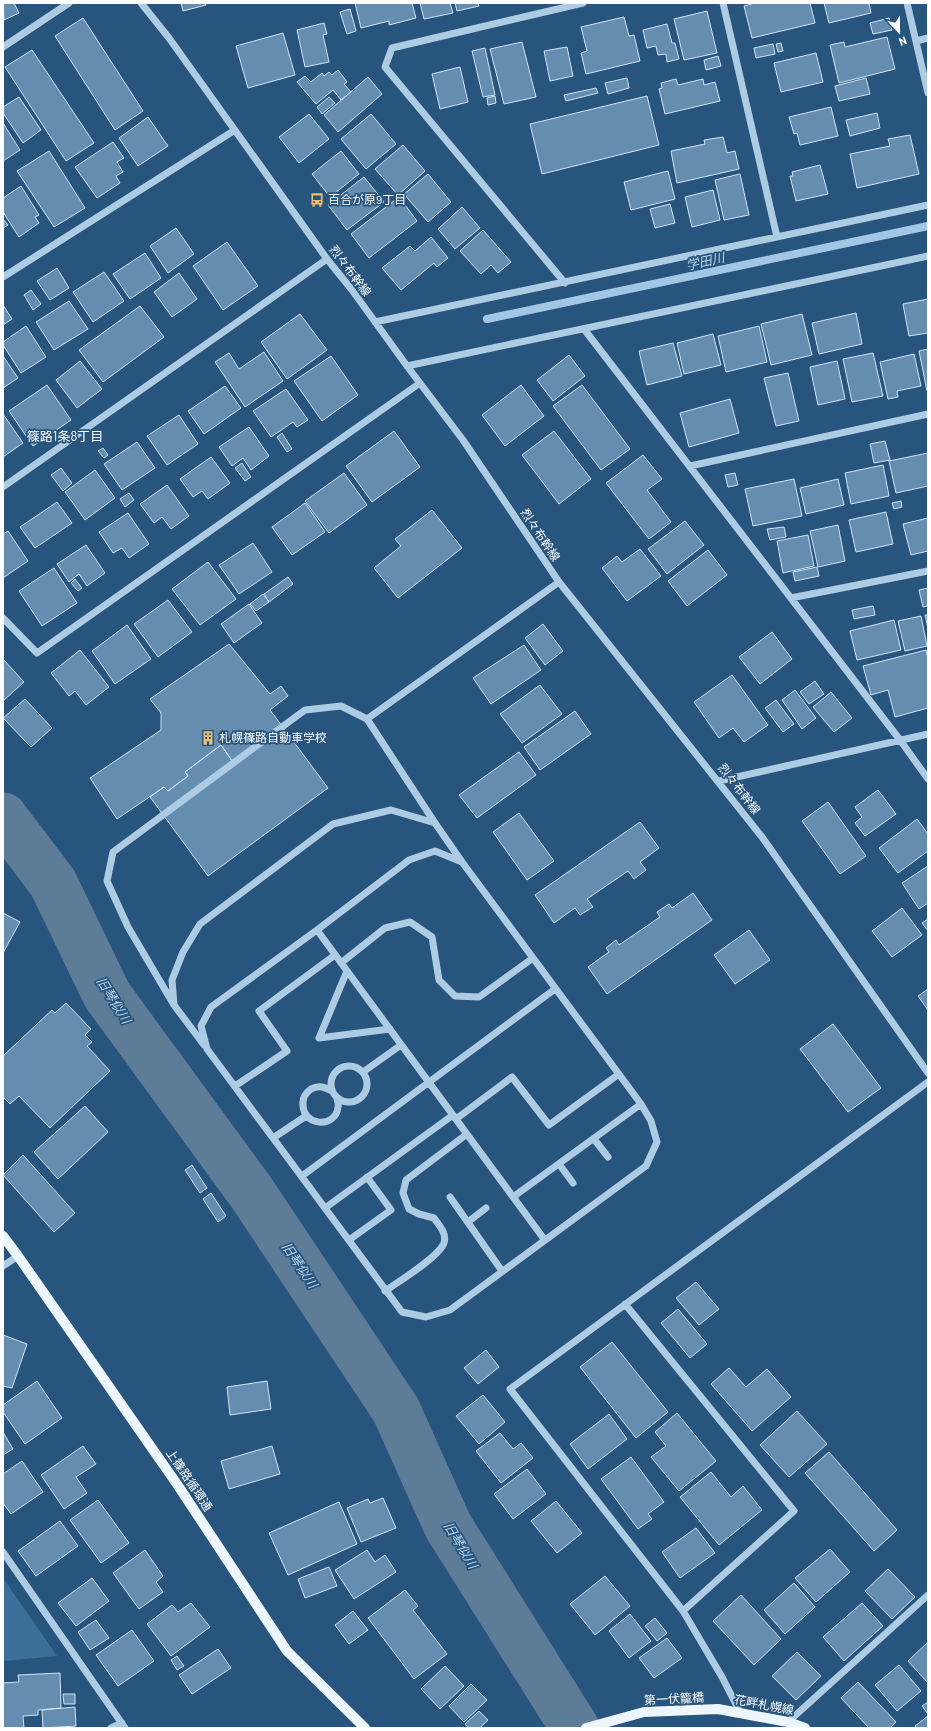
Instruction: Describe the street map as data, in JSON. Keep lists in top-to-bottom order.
{
  "streets": {
    "main road": ["上篠路循環通", "第一伏籠橋", "花畔札幌線"],
    "street": ["烈々布幹線"]
  },
  "crossings": [
    ["第一伏籠橋", "花畔札幌線"]
  ],
  "districts": ["篠路1条8丁目"],
  "water": ["学田川", "旧琴似川"],
  "places": {
    "bus stop": ["百合が原9丁目"],
    "building": ["札幌篠路自動車学校"]
  },
  "north": "bottom"
}
